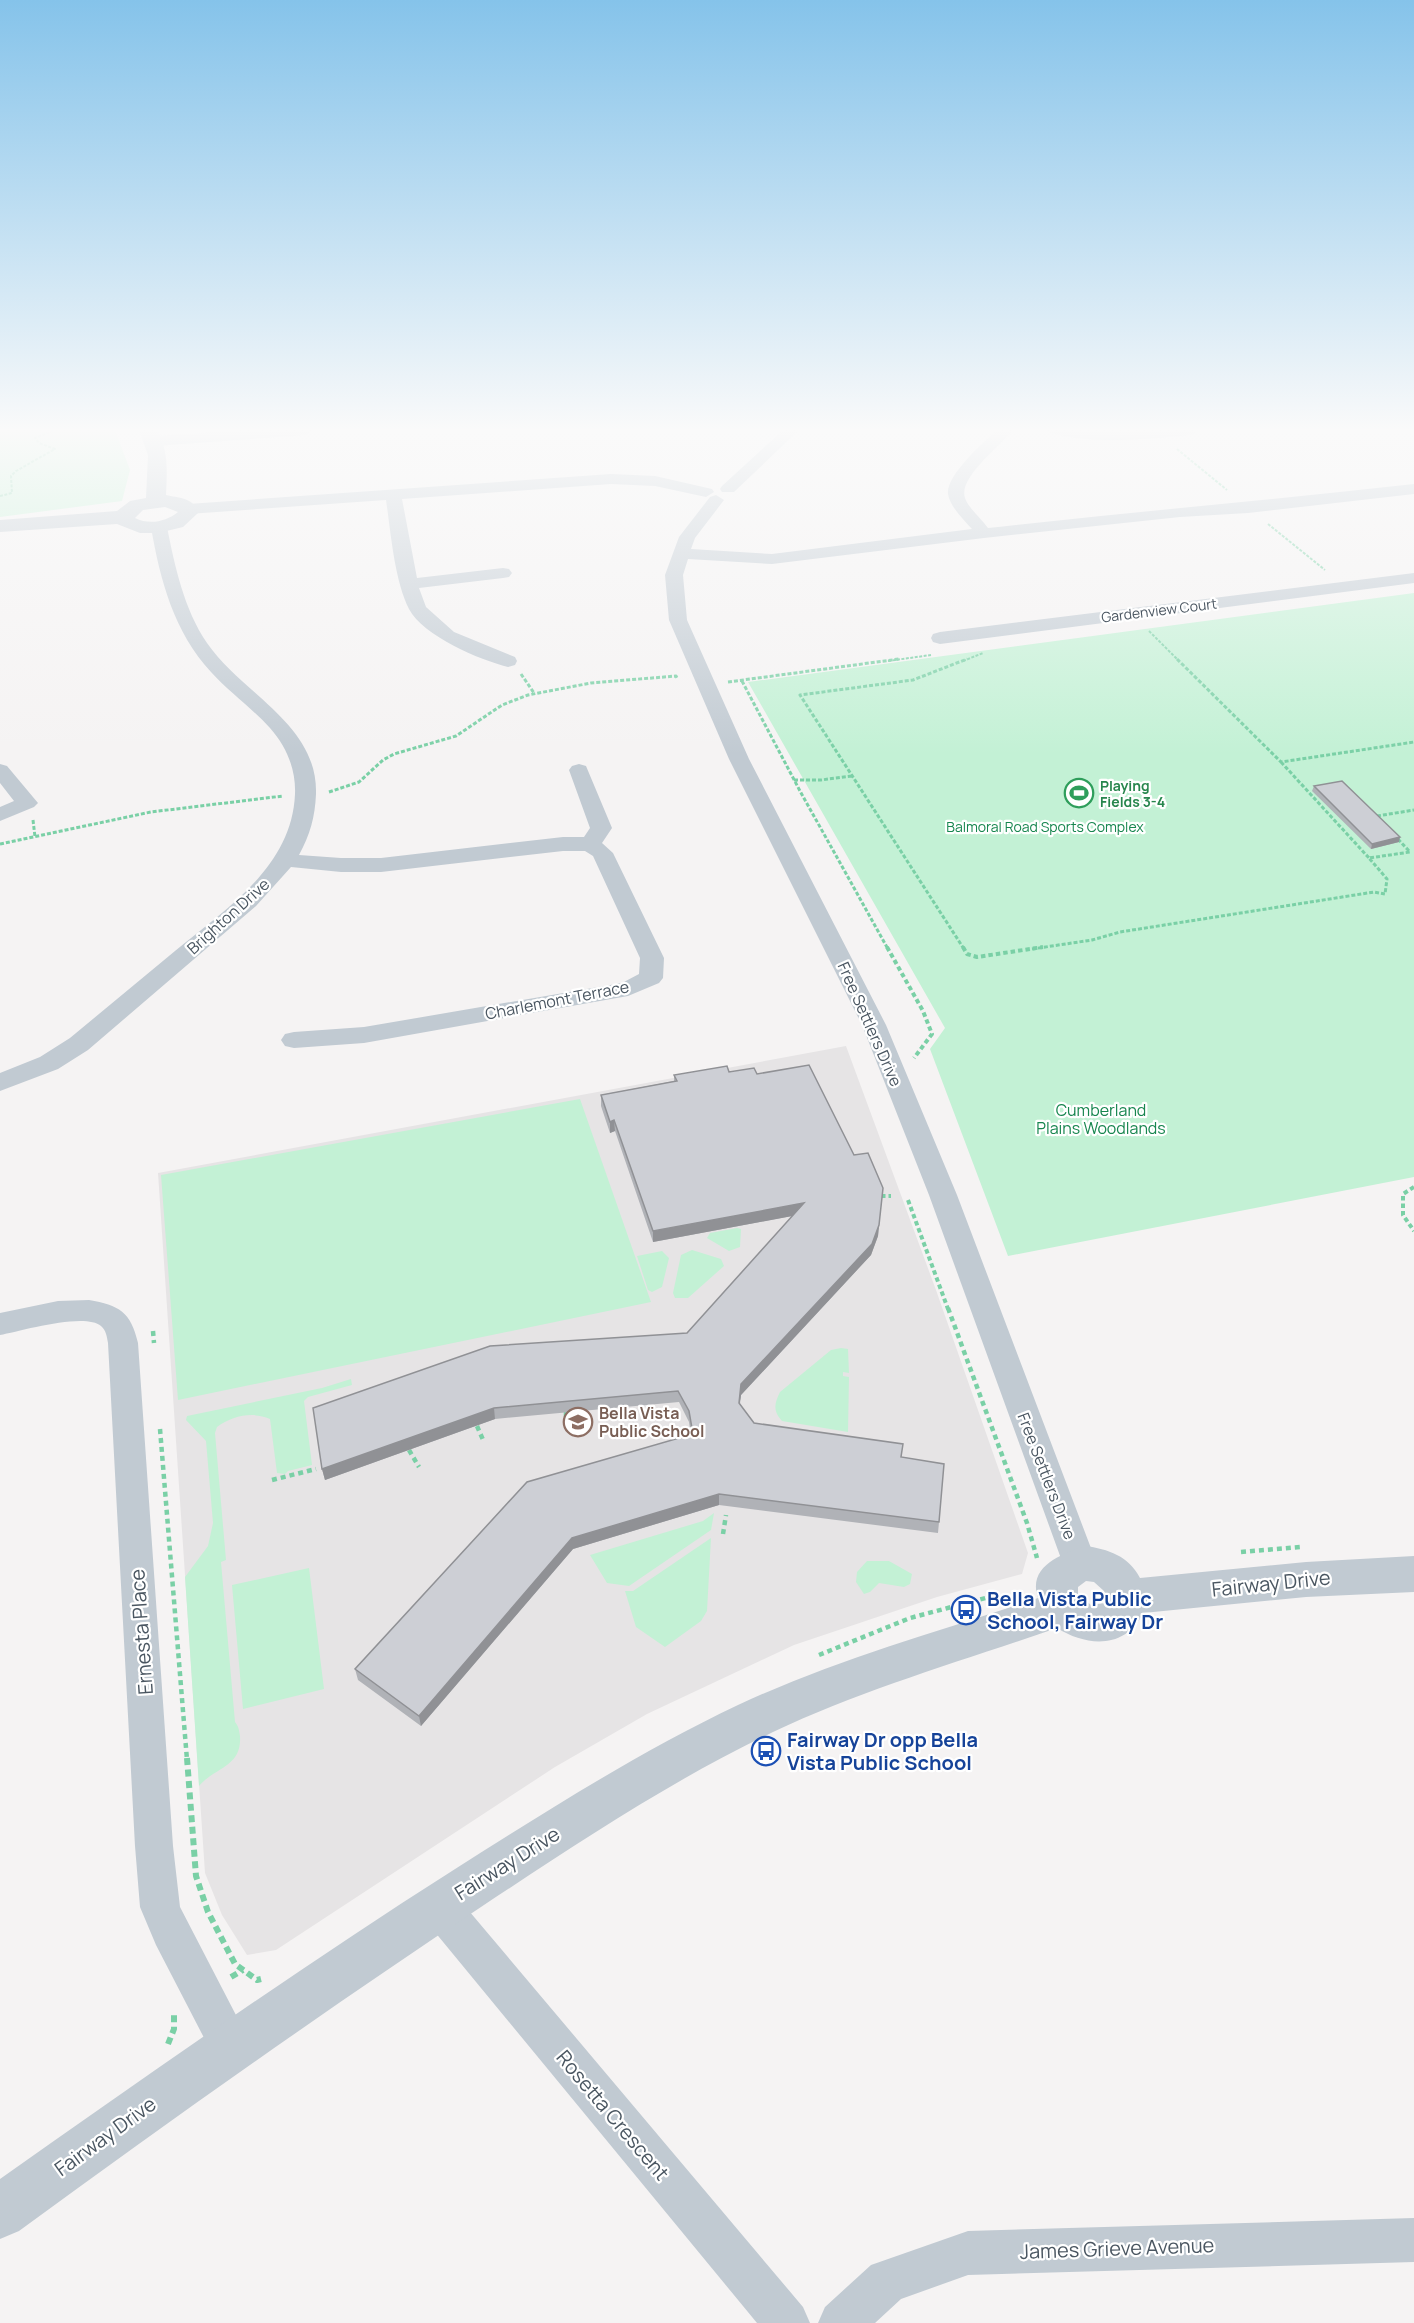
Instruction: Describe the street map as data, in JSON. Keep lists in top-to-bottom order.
{
  "streets": {
    "street": [
      "Gardenview Court",
      "Brighton Drive",
      "Charlemont Terrace",
      "Free Settlers Drive",
      "Fairway Drive",
      "Ernesta Place",
      "Rosetta Crescent",
      "James Grieve Avenue"
    ]
  },
  "crossings": [
    ["Free Settlers Drive", "Fairway Drive"],
    ["Fairway Drive", "Ernesta Place"],
    ["Fairway Drive", "Rosetta Crescent"]
  ],
  "parks": ["Balmoral Road Sports Complex", "Cumberland Plains Woodlands"],
  "places": {
    "sports": ["Playing Fields 3-4"],
    "school or university": ["Bella Vista Public School"],
    "bus stop": ["Bella Vista Public School, Fairway Dr", "Fairway Dr opp Bella Vista Public School"]
  }
}
